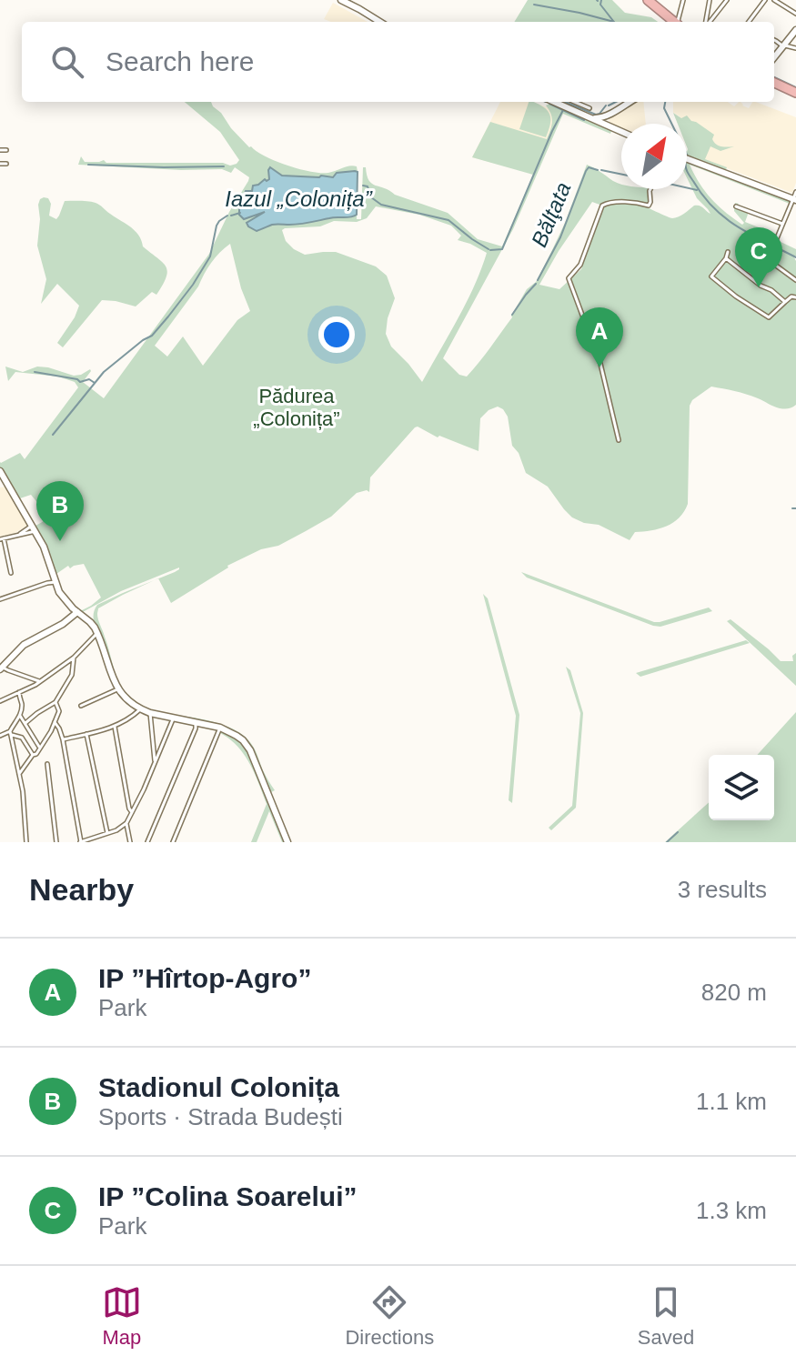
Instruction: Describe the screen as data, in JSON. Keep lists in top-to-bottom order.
{
  "water": ["Iazul „Colonița”", "Bălţata"],
  "parks": ["Pădurea „Colonița”"],
  "north": "top right",
  "page": {
    "search": "Search here",
    "pins": ["C", "A", "B"],
    "heading": ["Nearby", "3 results"],
    "list": [
      {
        "mark": "A",
        "name": "IP ”Hîrtop-Agro”",
        "note": "Park",
        "value": "820 m"
      },
      {
        "mark": "B",
        "name": "Stadionul Colonița",
        "note": "Sports · Strada Budești",
        "value": "1.1 km"
      },
      {
        "mark": "C",
        "name": "IP ”Colina Soarelui”",
        "note": "Park",
        "value": "1.3 km"
      }
    ],
    "nav": ["Map", "Directions", "Saved"]
  }
}
